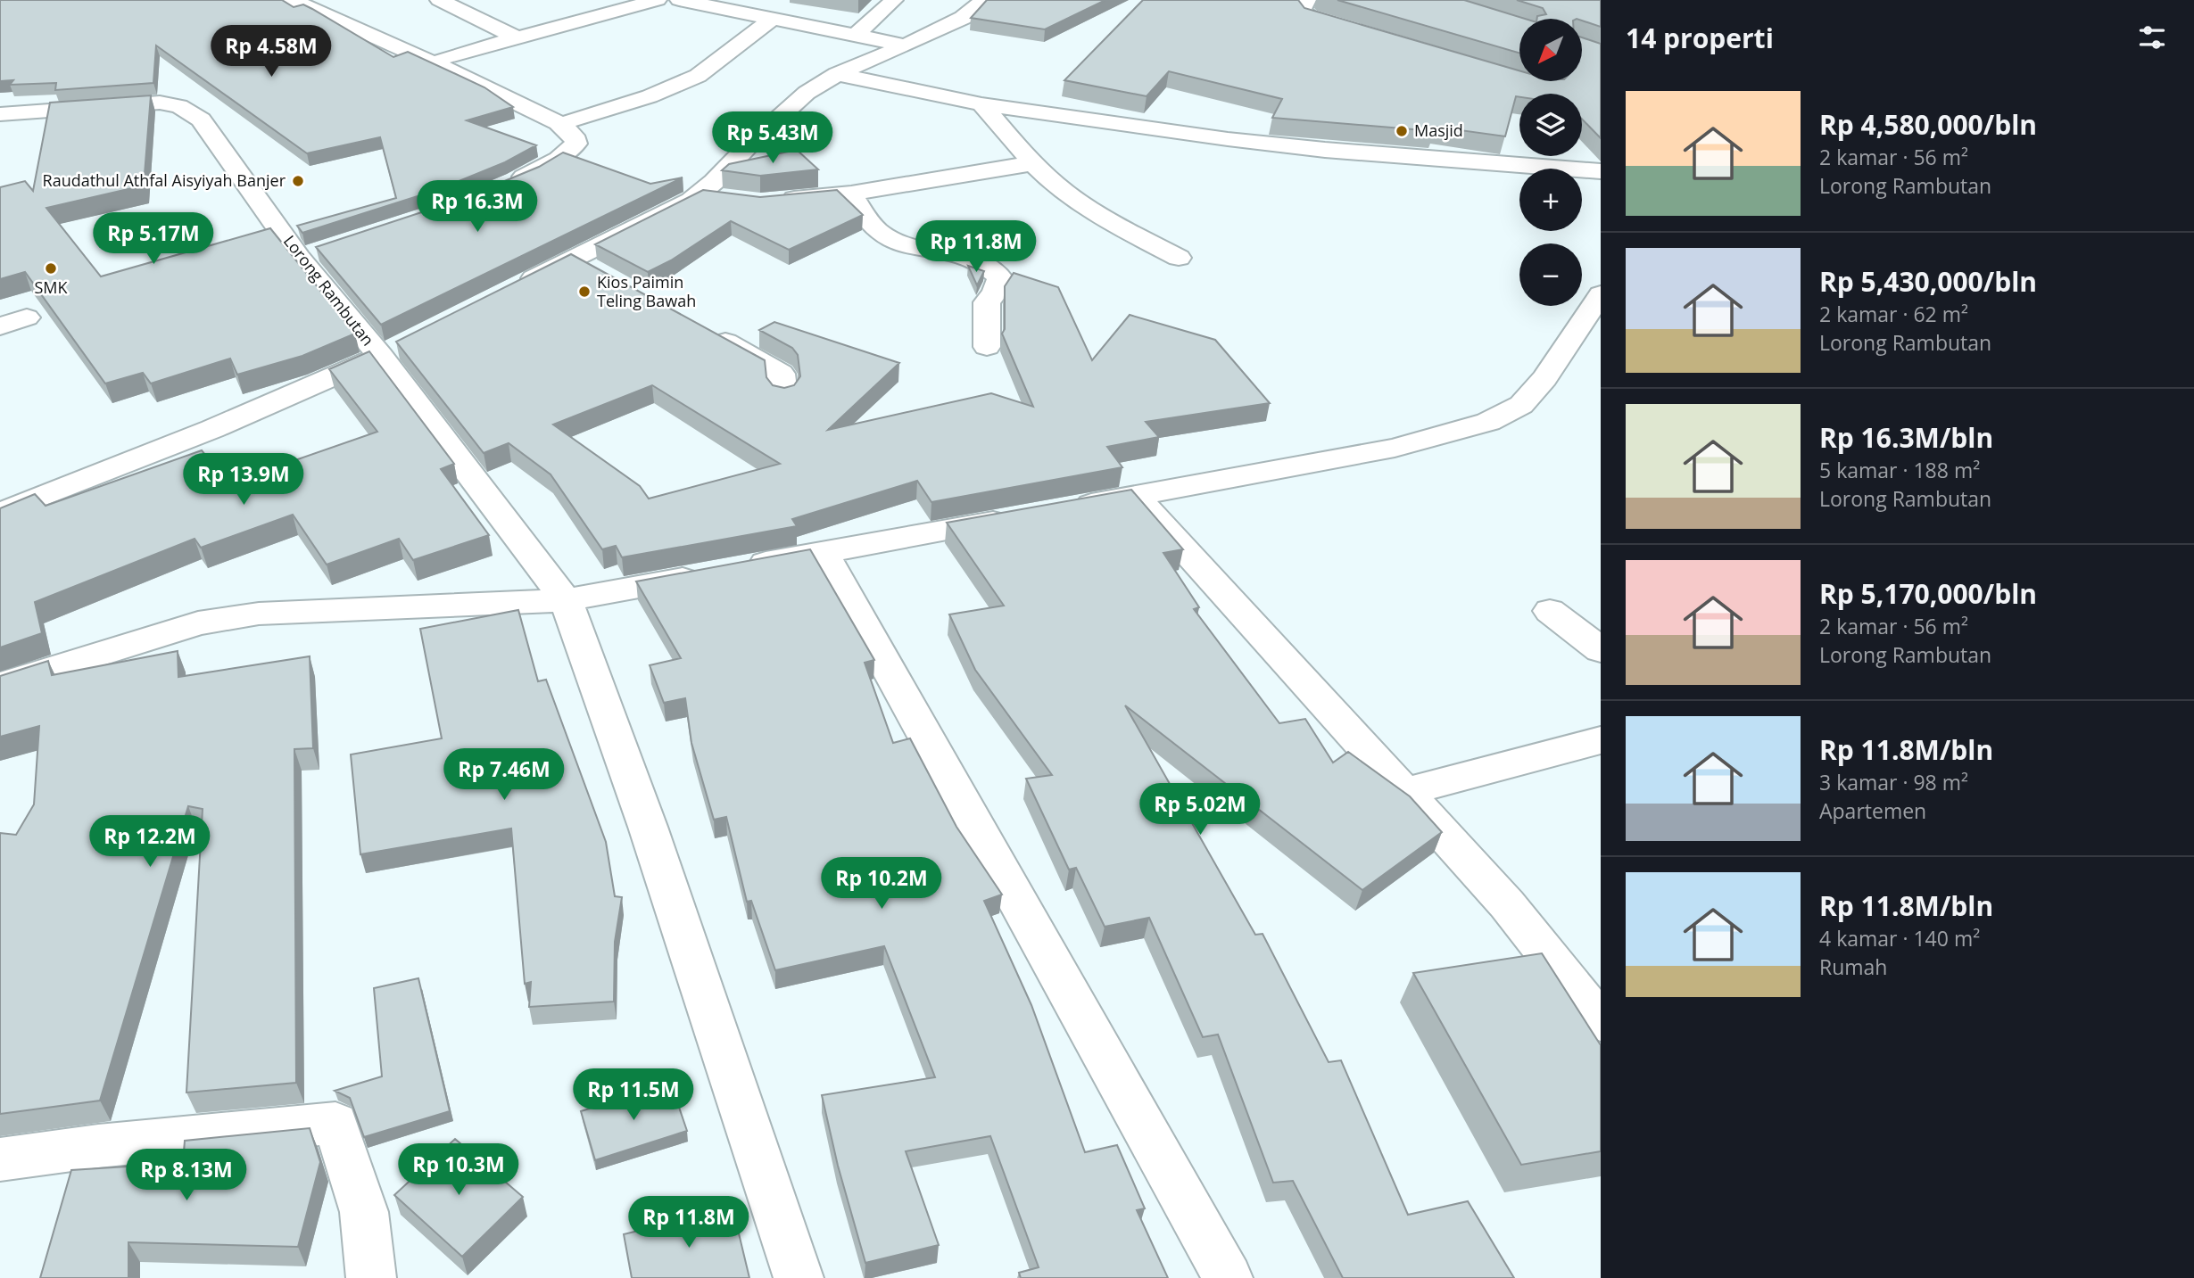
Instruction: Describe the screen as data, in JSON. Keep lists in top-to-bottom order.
{
  "streets": {
    "street": ["Lorong Rambutan"]
  },
  "places": [
    "Masjid",
    "Raudathul Athfal Aisyiyah Banjer",
    "SMK",
    "Kios Paimin Teling Bawah"
  ],
  "north": "bottom left",
  "page": {
    "heading": "14 properti",
    "map_buttons": ["+", "−"],
    "price": [
      "Rp 4.58M",
      "Rp 5.43M",
      "Rp 16.3M",
      "Rp 5.17M",
      "Rp 11.8M",
      "Rp 13.9M",
      "Rp 7.46M",
      "Rp 5.02M",
      "Rp 12.2M",
      "Rp 10.2M",
      "Rp 11.5M",
      "Rp 10.3M",
      "Rp 8.13M",
      "Rp 11.8M"
    ],
    "list": [
      {
        "name": "Rp 4,580,000/bln",
        "note": "2 kamar · 56 m² · Lorong Rambutan"
      },
      {
        "name": "Rp 5,430,000/bln",
        "note": "2 kamar · 62 m² · Lorong Rambutan"
      },
      {
        "name": "Rp 16.3M/bln",
        "note": "5 kamar · 188 m² · Lorong Rambutan"
      },
      {
        "name": "Rp 5,170,000/bln",
        "note": "2 kamar · 56 m² · Lorong Rambutan"
      },
      {
        "name": "Rp 11.8M/bln",
        "note": "3 kamar · 98 m² · Apartemen"
      },
      {
        "name": "Rp 11.8M/bln",
        "note": "4 kamar · 140 m² · Rumah"
      }
    ]
  }
}
